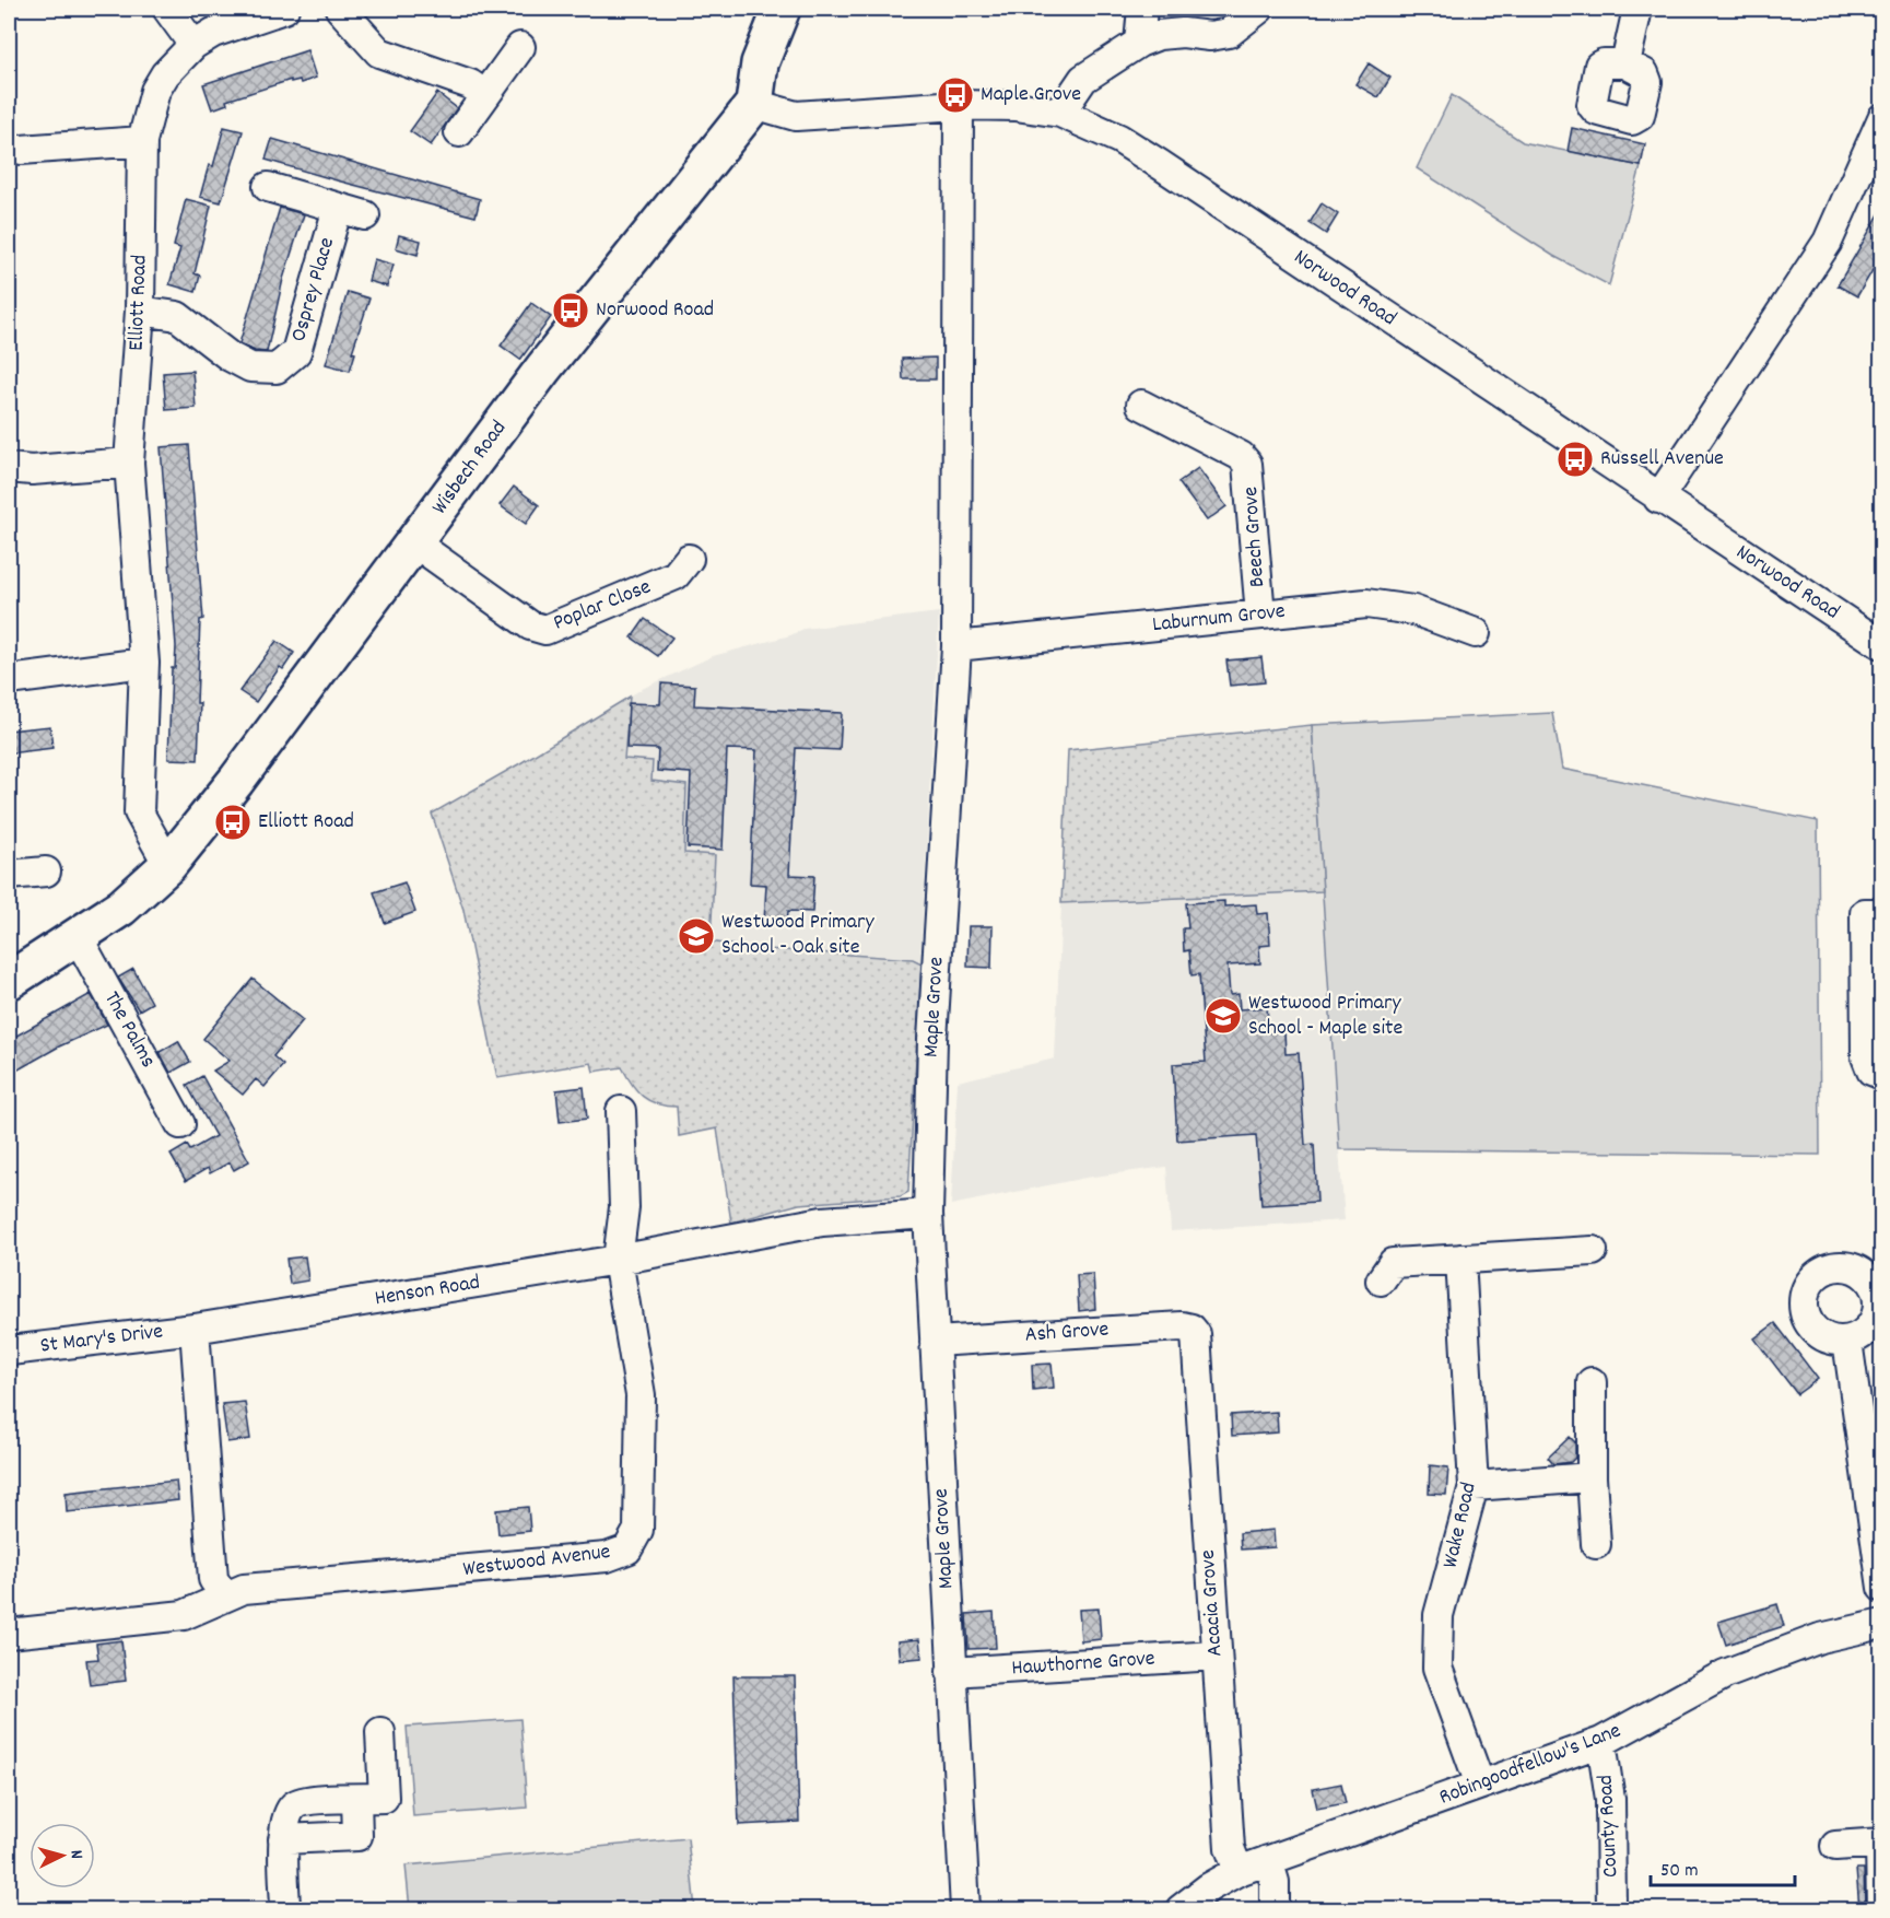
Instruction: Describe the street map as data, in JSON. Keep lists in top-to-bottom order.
{
  "streets": {
    "main road": ["Wisbech Road"],
    "street": [
      "Norwood Road",
      "Osprey Place",
      "Elliott Road",
      "Beech Grove",
      "Poplar Close",
      "Laburnum Grove",
      "Maple Grove",
      "The Palms",
      "Henson Road",
      "Ash Grove",
      "St Mary's Drive",
      "Wake Road",
      "Westwood Avenue",
      "Acacia Grove",
      "Hawthorne Grove",
      "Robingoodfellow's Lane",
      "County Road"
    ]
  },
  "crossings": [
    ["Norwood Road", "Wisbech Road"],
    ["Norwood Road", "Maple Grove"],
    ["Osprey Place", "Elliott Road"],
    ["Elliott Road", "Wisbech Road"],
    ["Wisbech Road", "Poplar Close"],
    ["Wisbech Road", "The Palms"],
    ["Beech Grove", "Laburnum Grove"],
    ["Laburnum Grove", "Maple Grove"],
    ["Maple Grove", "Henson Road"],
    ["Maple Grove", "Ash Grove"],
    ["Maple Grove", "Hawthorne Grove"],
    ["Henson Road", "St Mary's Drive"],
    ["Henson Road", "Westwood Avenue"],
    ["Ash Grove", "Acacia Grove"],
    ["Wake Road", "Robingoodfellow's Lane"],
    ["Acacia Grove", "Hawthorne Grove"],
    ["Acacia Grove", "Robingoodfellow's Lane"],
    ["Robingoodfellow's Lane", "County Road"]
  ],
  "places": {
    "bus stop": [
      "Maple Grove",
      "Norwood Road",
      "Russell Avenue",
      "Elliott Road"
    ],
    "school or university": ["Westwood Primary School - Oak site", "Westwood Primary School - Maple site"]
  },
  "scale_bar": "50 m",
  "north": "right"
}
